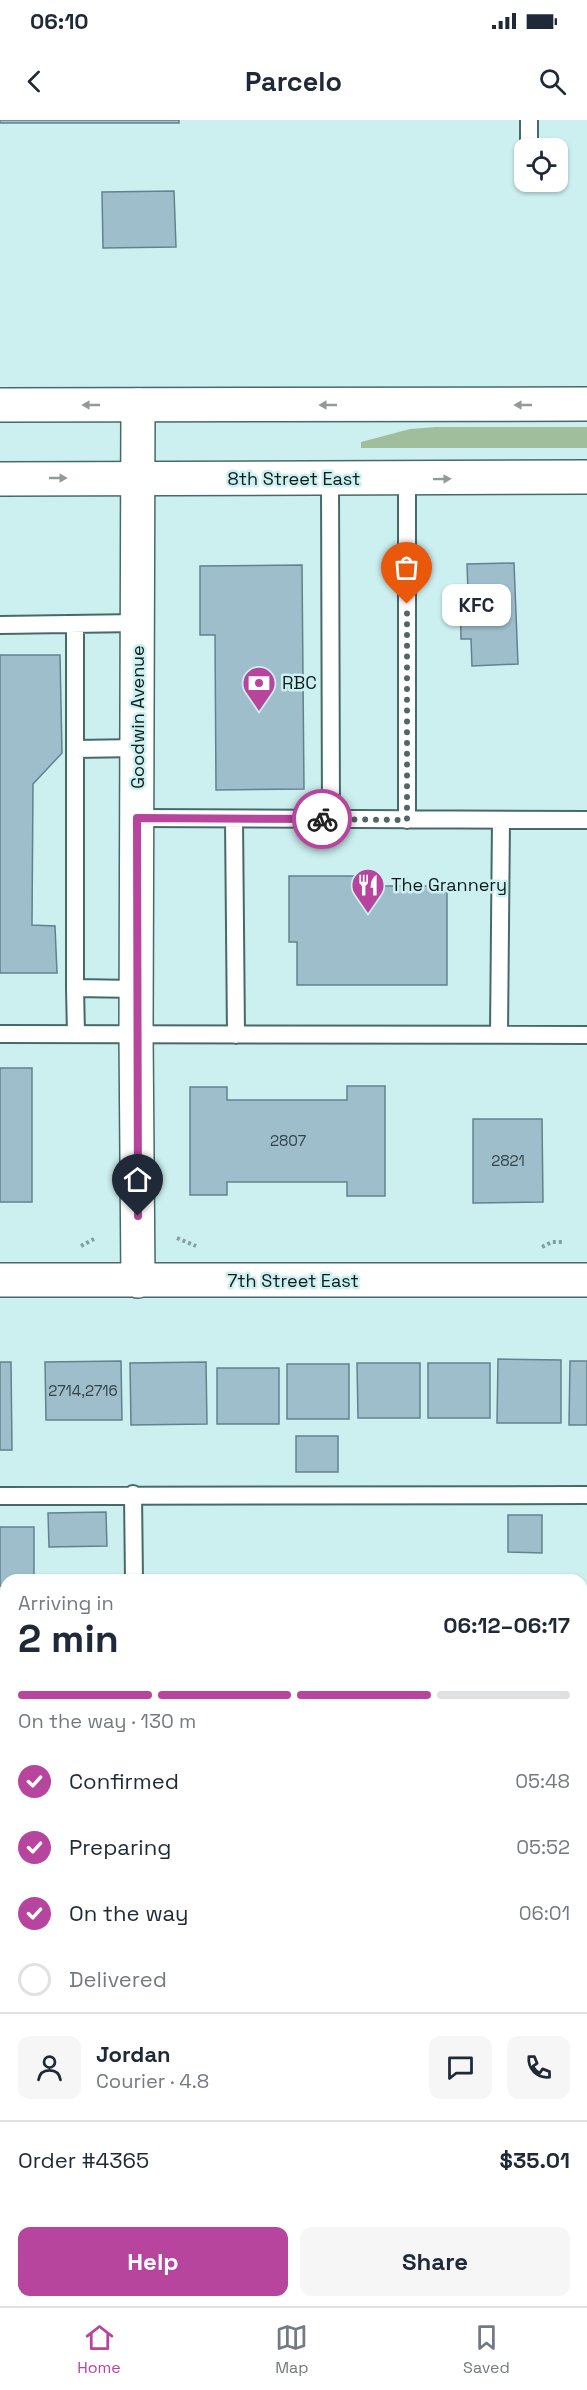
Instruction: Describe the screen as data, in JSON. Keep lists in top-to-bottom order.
{
  "streets": {
    "street": ["8th Street East", "Goodwin Avenue", "7th Street East"]
  },
  "crossings": [
    ["8th Street East", "Goodwin Avenue"],
    ["Goodwin Avenue", "7th Street East"]
  ],
  "places": {
    "other": ["KFC"],
    "bank": ["RBC"],
    "restaurant": ["The Grannery"]
  },
  "house_numbers": ["2807", "2821", "2714,2716"],
  "page": {
    "status": "06:10",
    "header": "Parcelo",
    "bubble": "KFC",
    "heading": ["2 min", "Arriving in", "06:12–06:17"],
    "panel": [
      "Jordan",
      "Courier · 4.8",
      "Order #4365",
      "$35.01"
    ],
    "bar": "On the way · 130 m",
    "list": [
      ["Confirmed", "05:48"],
      ["Preparing", "05:52"],
      ["On the way", "06:01"],
      "Delivered"
    ],
    "buttons": ["Help", "Share"],
    "tabs": ["Home", "Map", "Saved"]
  }
}
